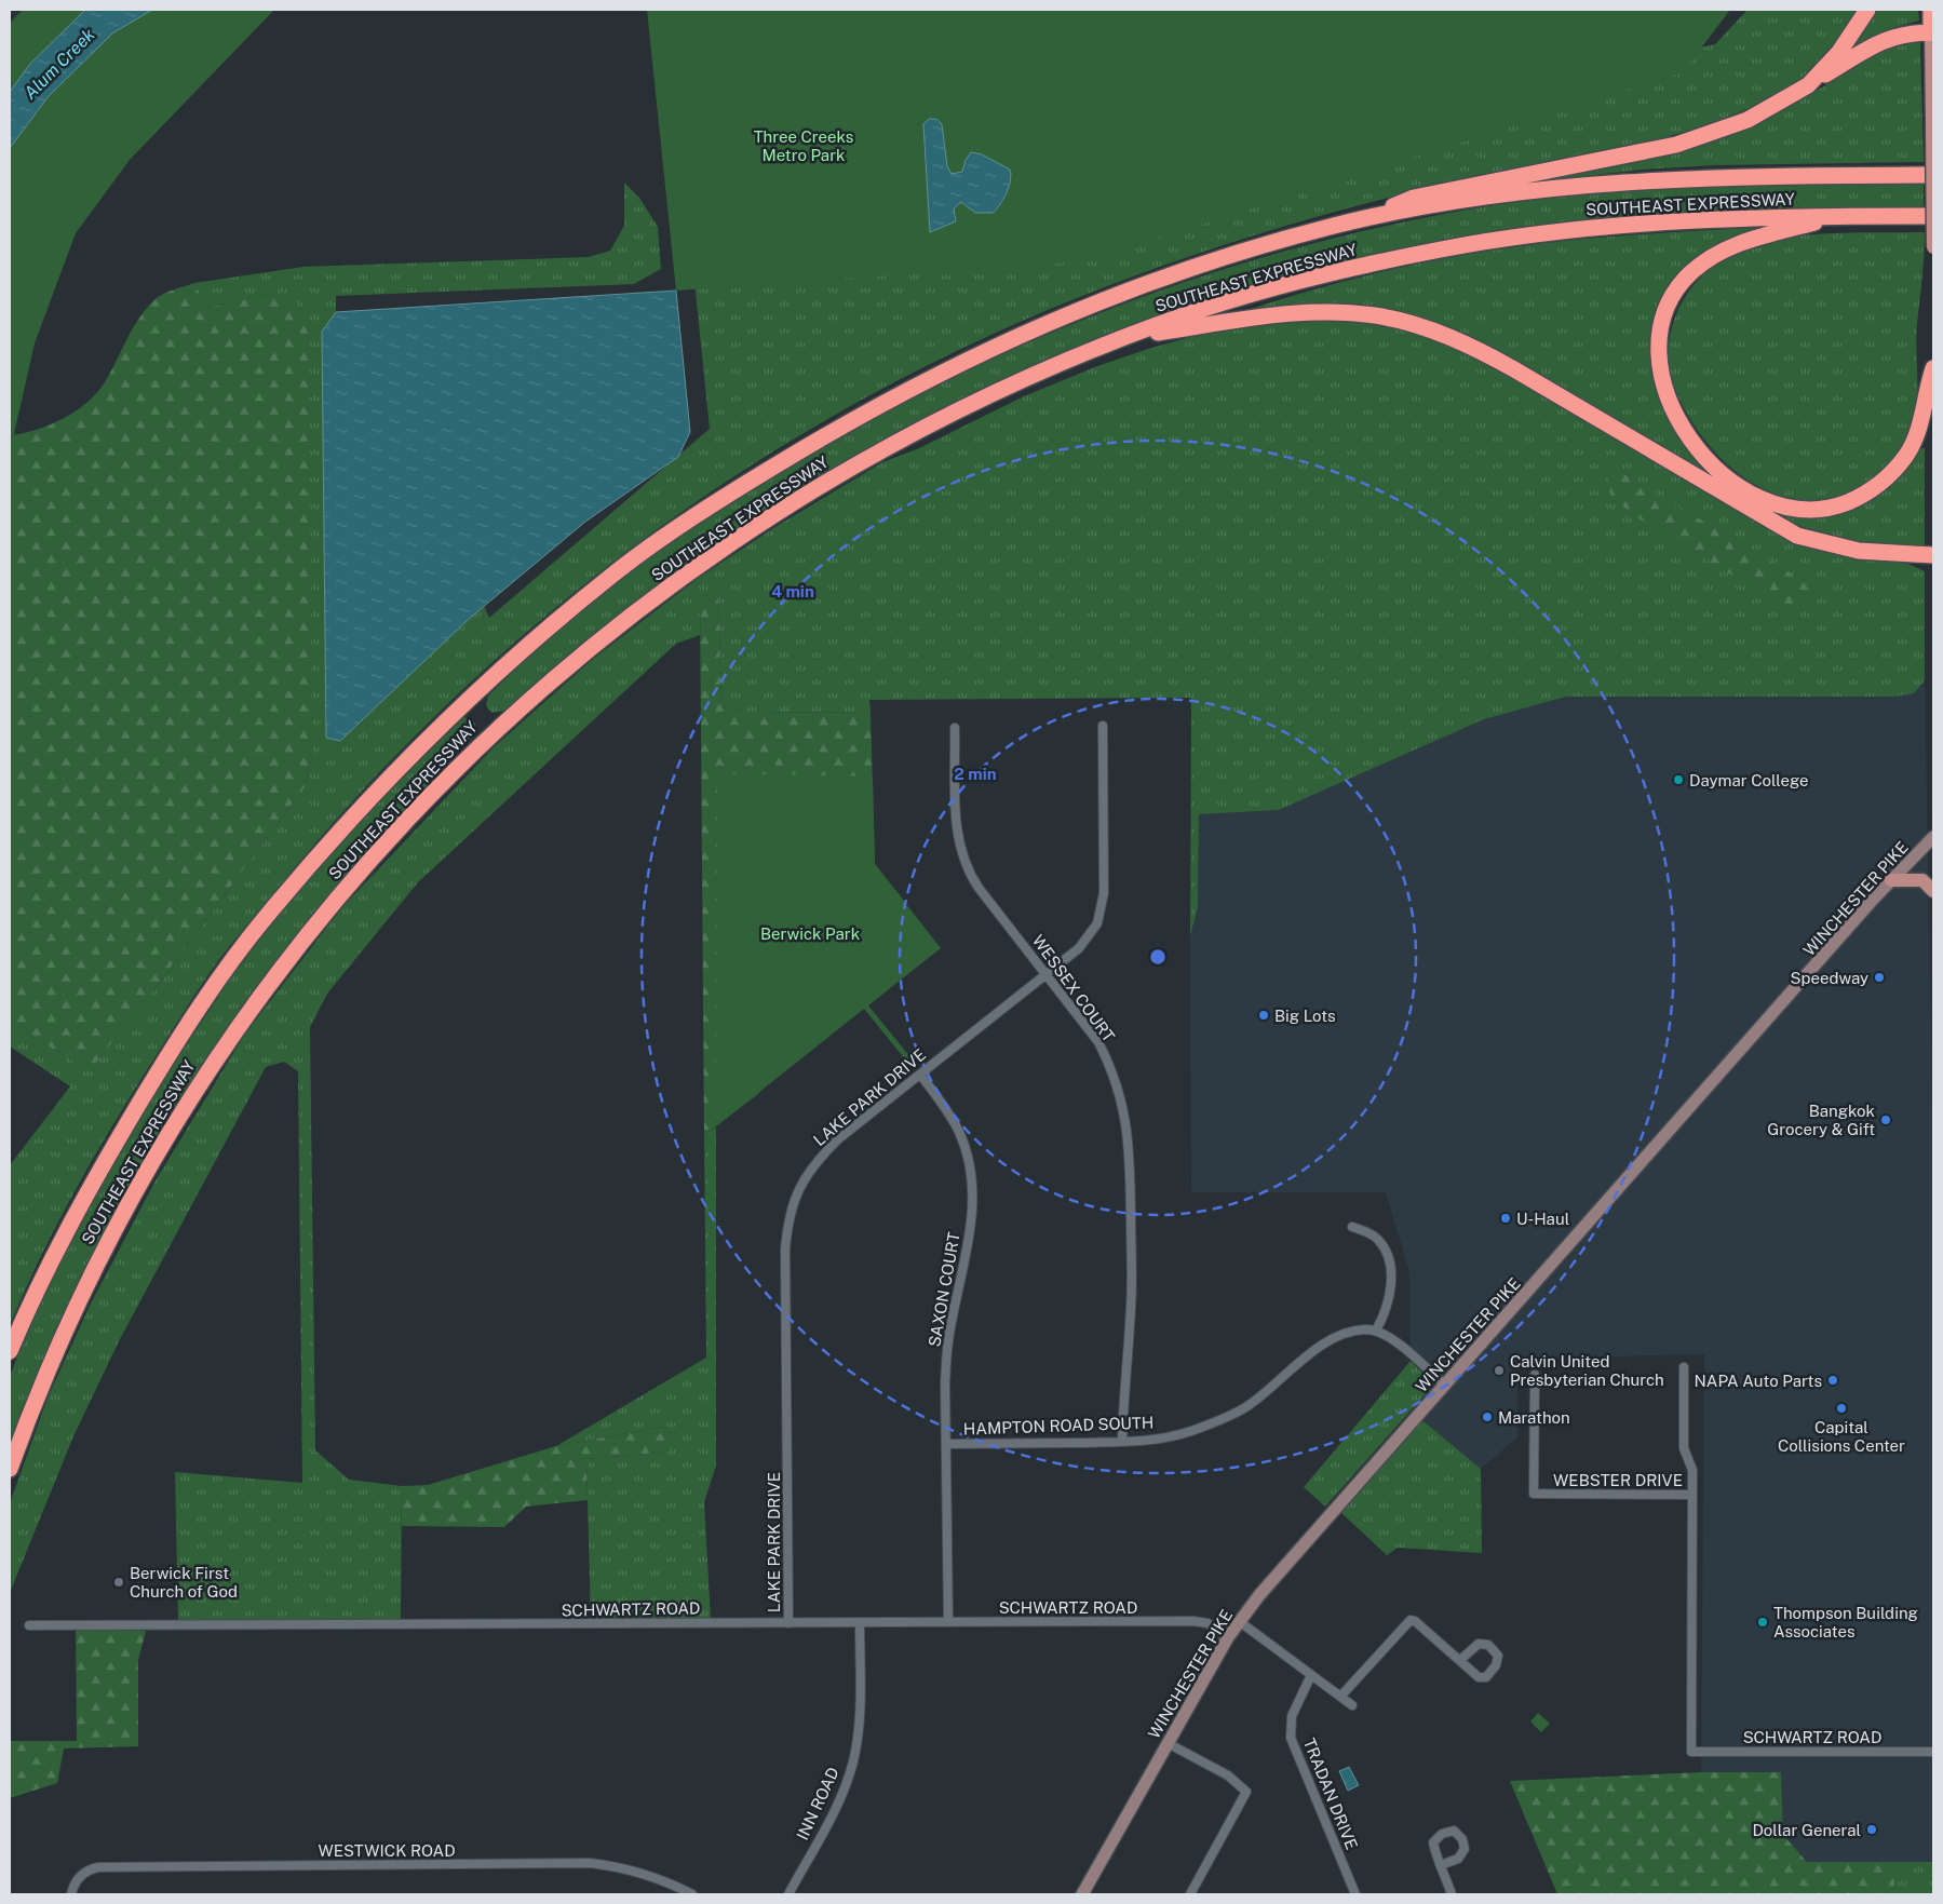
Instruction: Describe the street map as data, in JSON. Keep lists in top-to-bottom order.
{
  "streets": {
    "highway": ["SOUTHEAST EXPRESSWAY"],
    "main road": ["WINCHESTER PIKE"],
    "street": [
      "WESSEX COURT",
      "LAKE PARK DRIVE",
      "SAXON COURT",
      "HAMPTON ROAD SOUTH",
      "WEBSTER DRIVE",
      "SCHWARTZ ROAD",
      "TRADAN DRIVE",
      "INN ROAD",
      "WESTWICK ROAD"
    ]
  },
  "crossings": [
    ["WINCHESTER PIKE", "SCHWARTZ ROAD"],
    ["WESSEX COURT", "LAKE PARK DRIVE"],
    ["WESSEX COURT", "HAMPTON ROAD SOUTH"],
    ["LAKE PARK DRIVE", "SAXON COURT"],
    ["LAKE PARK DRIVE", "SCHWARTZ ROAD"],
    ["SAXON COURT", "HAMPTON ROAD SOUTH"],
    ["SAXON COURT", "SCHWARTZ ROAD"],
    ["WEBSTER DRIVE", "SCHWARTZ ROAD"],
    ["SCHWARTZ ROAD", "INN ROAD"]
  ],
  "water": ["Alum Creek"],
  "parks": ["Three Creeks Metro Park", "Berwick Park"],
  "places": [
    "Daymar College",
    "Speedway",
    "Big Lots",
    "Bangkok Grocery & Gift",
    "U-Haul",
    "Calvin United Presbyterian Church",
    "NAPA Auto Parts",
    "Capital Collisions Center",
    "Marathon",
    "Berwick First Church of God",
    "Thompson Building Associates",
    "Dollar General"
  ],
  "rings": ["4 min", "2 min"]
}
